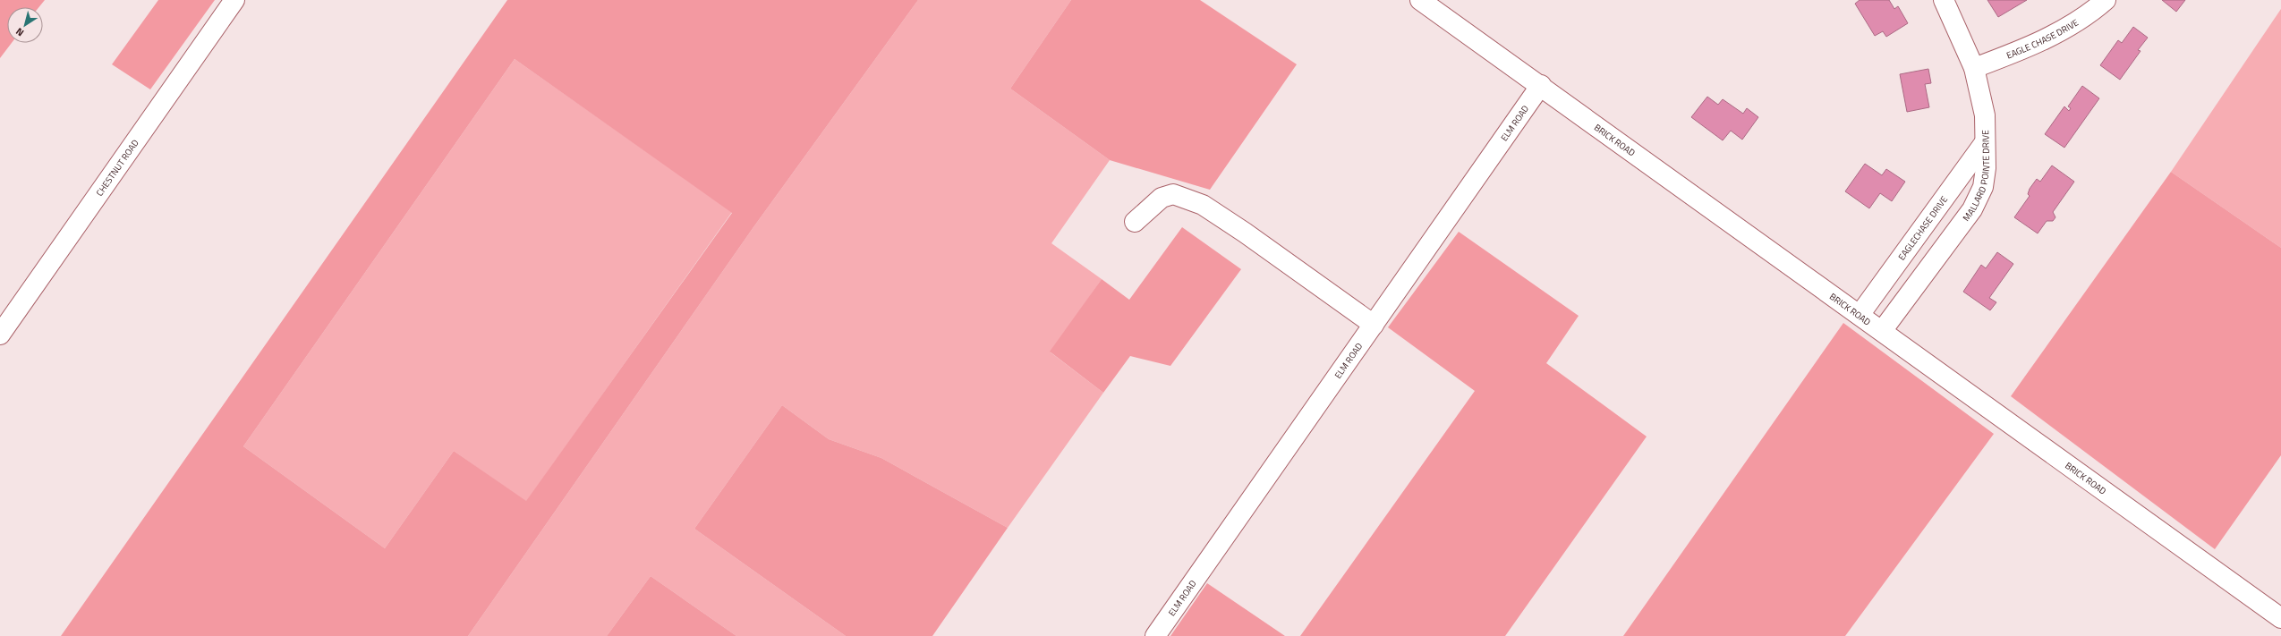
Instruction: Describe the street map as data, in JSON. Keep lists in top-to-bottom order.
{
  "streets": {
    "street": [
      "EAGLE CHASE DRIVE",
      "ELM ROAD",
      "BRICK ROAD",
      "CHESTNUT ROAD",
      "MALLARD POINTE DRIVE",
      "EAGLECHASE DRIVE"
    ]
  },
  "crossings": [
    ["EAGLE CHASE DRIVE", "MALLARD POINTE DRIVE"],
    ["ELM ROAD", "BRICK ROAD"],
    ["BRICK ROAD", "MALLARD POINTE DRIVE"],
    ["BRICK ROAD", "EAGLECHASE DRIVE"],
    ["MALLARD POINTE DRIVE", "EAGLECHASE DRIVE"]
  ],
  "north": "bottom left"
}
